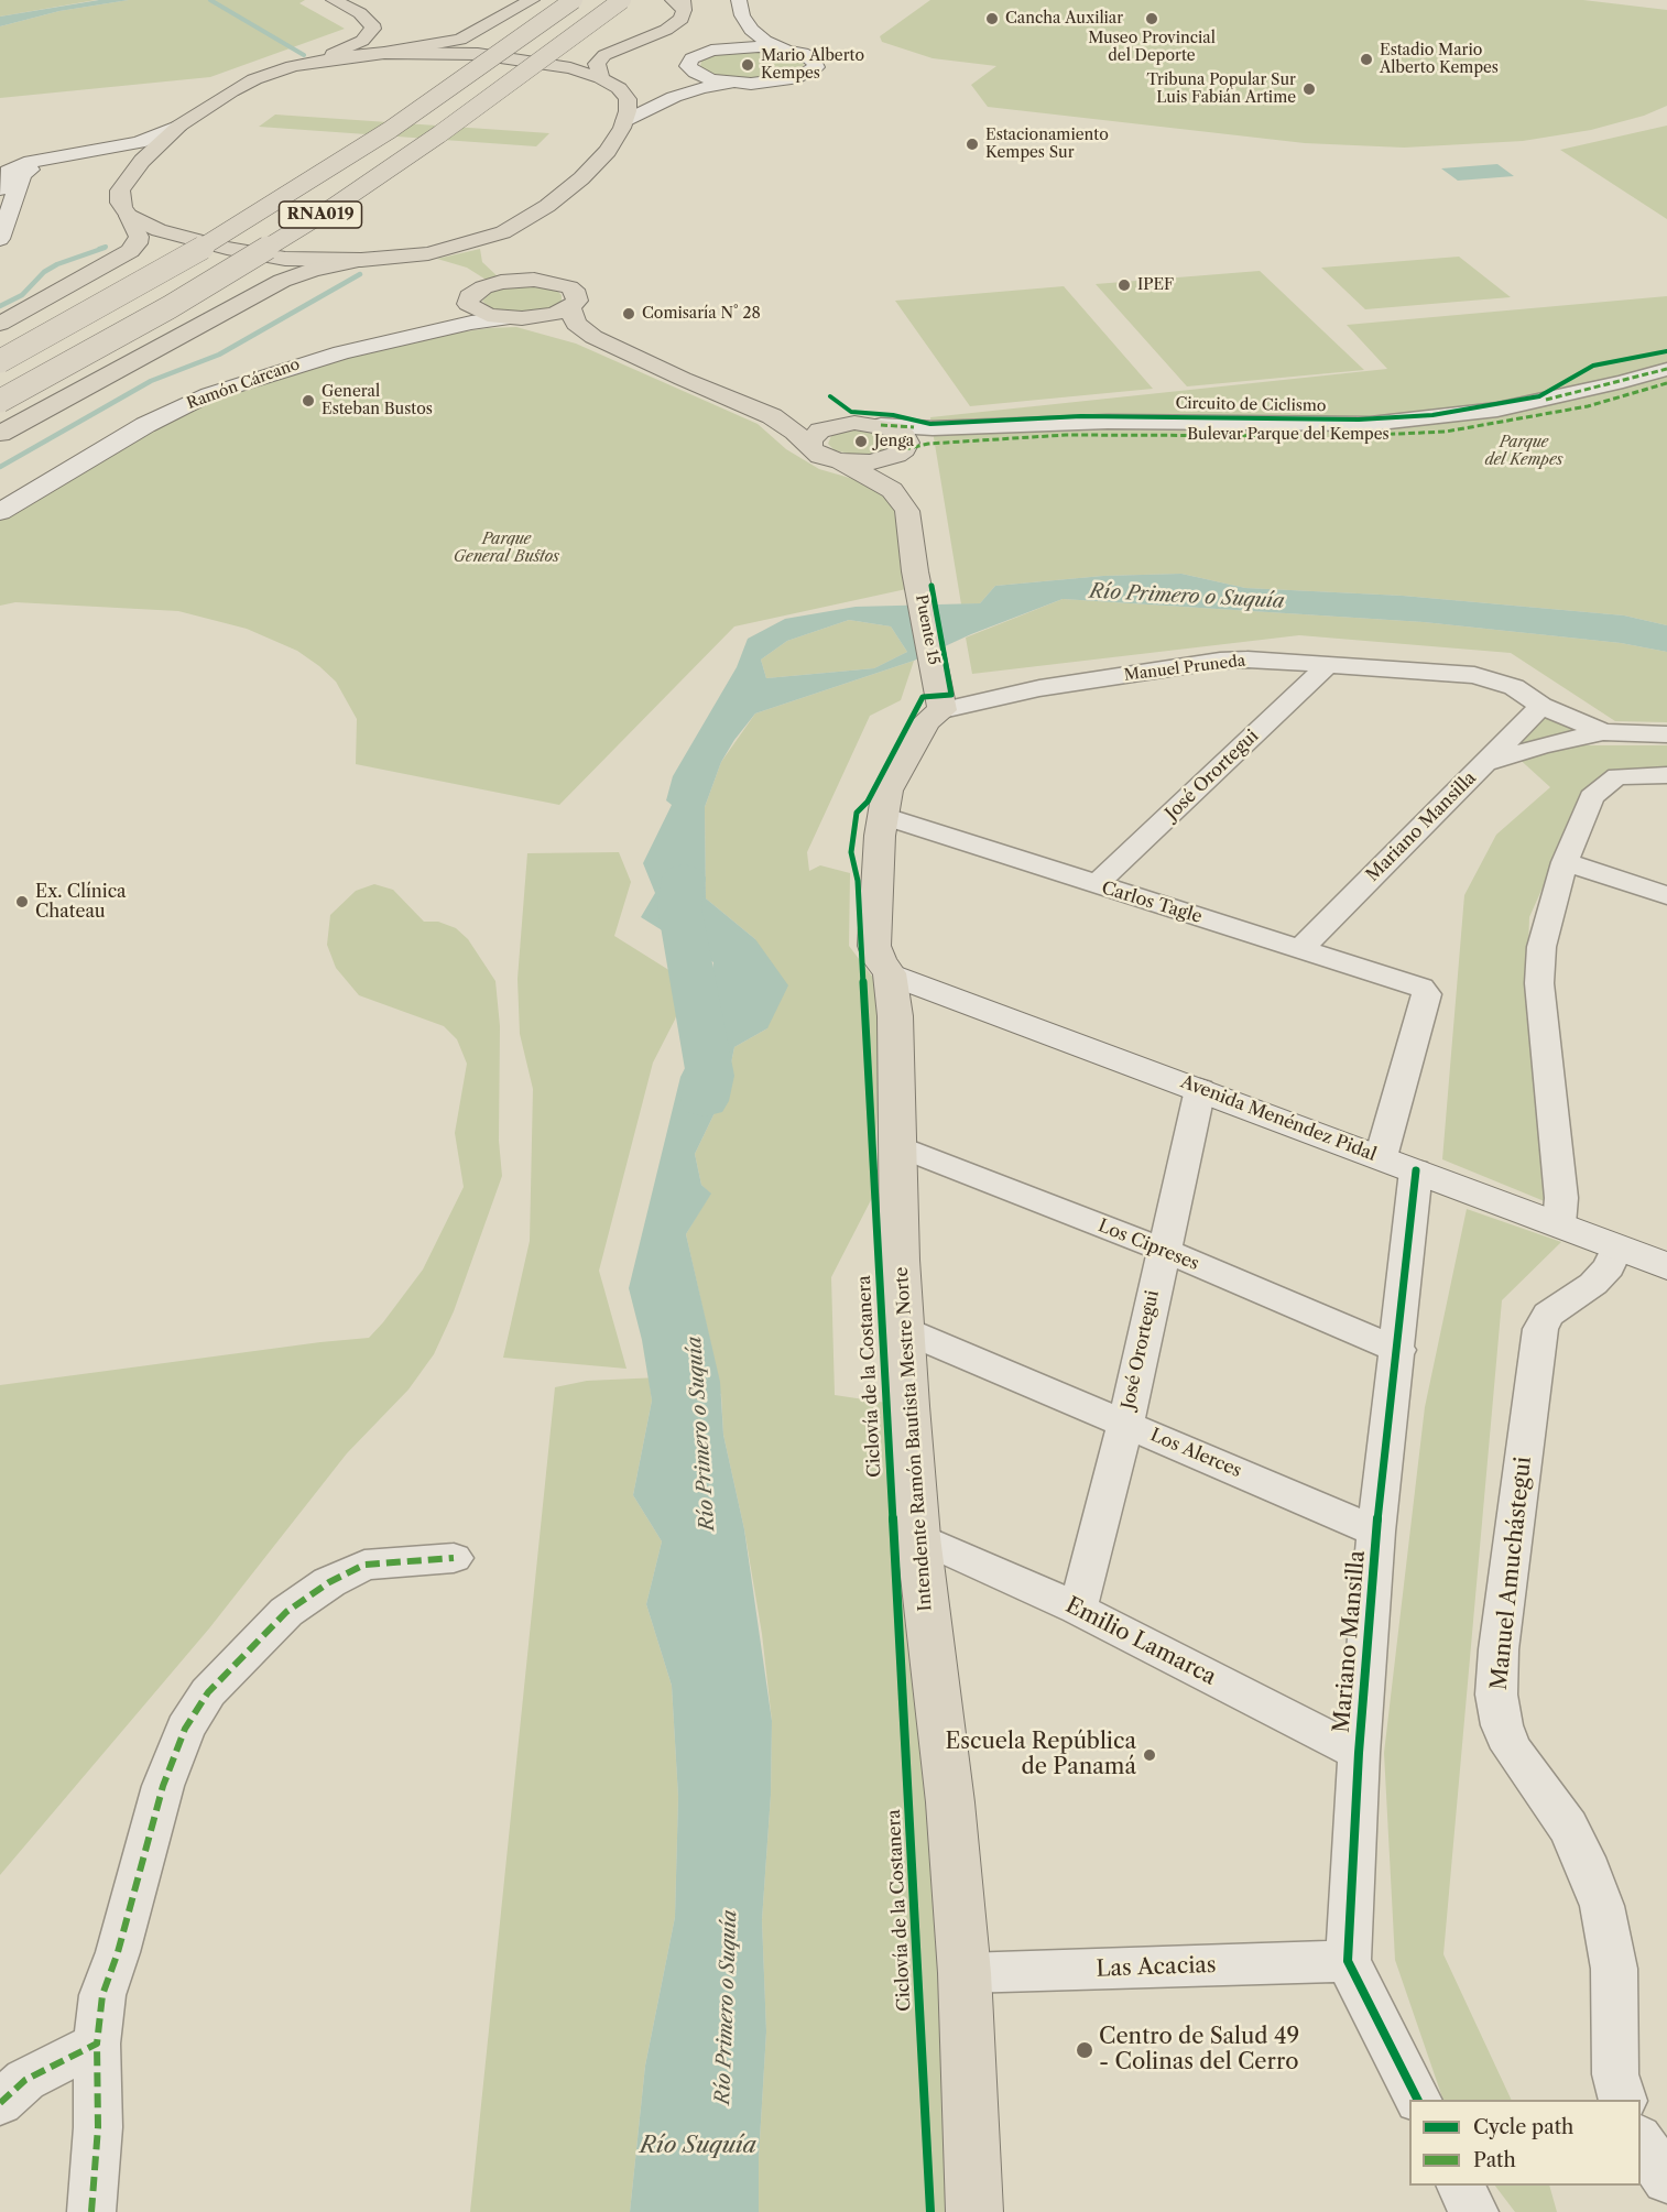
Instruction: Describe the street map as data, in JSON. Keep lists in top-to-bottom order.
{
  "streets": {
    "main road": [
      "RNA019",
      "Ramón Cárcano",
      "Puente 15",
      "Avenida Menéndez Pidal",
      "Intendente Ramón Bautista Mestre Norte"
    ],
    "street": [
      "Bulevar Parque del Kempes",
      "Manuel Pruneda",
      "José Orortegui",
      "Mariano Mansilla",
      "Carlos Tagle",
      "Los Cipreses",
      "Los Alerces",
      "Manuel Amuchástegui",
      "Emilio Lamarca",
      "Las Acacias"
    ],
    "cycle path": ["Circuito de Ciclismo", "Ciclovía de la Costanera"]
  },
  "crossings": [
    ["Puente 15", "Manuel Pruneda"],
    ["Puente 15", "Intendente Ramón Bautista Mestre Norte"],
    ["Manuel Pruneda", "José Orortegui"],
    ["Manuel Pruneda", "Mariano Mansilla"],
    ["Manuel Pruneda", "Intendente Ramón Bautista Mestre Norte"],
    ["José Orortegui", "Carlos Tagle"],
    ["José Orortegui", "Avenida Menéndez Pidal"],
    ["José Orortegui", "Los Cipreses"],
    ["José Orortegui", "Los Alerces"],
    ["José Orortegui", "Emilio Lamarca"],
    ["Mariano Mansilla", "Carlos Tagle"],
    ["Mariano Mansilla", "Avenida Menéndez Pidal"],
    ["Mariano Mansilla", "Los Cipreses"],
    ["Mariano Mansilla", "Los Alerces"],
    ["Mariano Mansilla", "Emilio Lamarca"],
    ["Mariano Mansilla", "Las Acacias"],
    ["Carlos Tagle", "Avenida Menéndez Pidal"],
    ["Carlos Tagle", "Intendente Ramón Bautista Mestre Norte"],
    ["Avenida Menéndez Pidal", "Intendente Ramón Bautista Mestre Norte"],
    ["Avenida Menéndez Pidal", "Manuel Amuchástegui"],
    ["Los Cipreses", "Intendente Ramón Bautista Mestre Norte"],
    ["Intendente Ramón Bautista Mestre Norte", "Los Alerces"],
    ["Intendente Ramón Bautista Mestre Norte", "Emilio Lamarca"],
    ["Intendente Ramón Bautista Mestre Norte", "Las Acacias"]
  ],
  "water": ["Río Primero o Suquía", "Río Suquía"],
  "parks": ["Parque del Kempes", "Parque General Bustos"],
  "places": [
    "Cancha Auxiliar",
    "Museo Provincial del Deporte",
    "Estadio Mario Alberto Kempes",
    "Mario Alberto Kempes",
    "Tribuna Popular Sur Luis Fabián Artime",
    "Estacionamiento Kempes Sur",
    "IPEF",
    "Comisaría N° 28",
    "General Esteban Bustos",
    "Jenga",
    "Ex. Clínica Chateau",
    "Escuela República de Panamá",
    "Centro de Salud 49 - Colinas del Cerro"
  ],
  "legend": ["Cycle path", "Path"]
}
